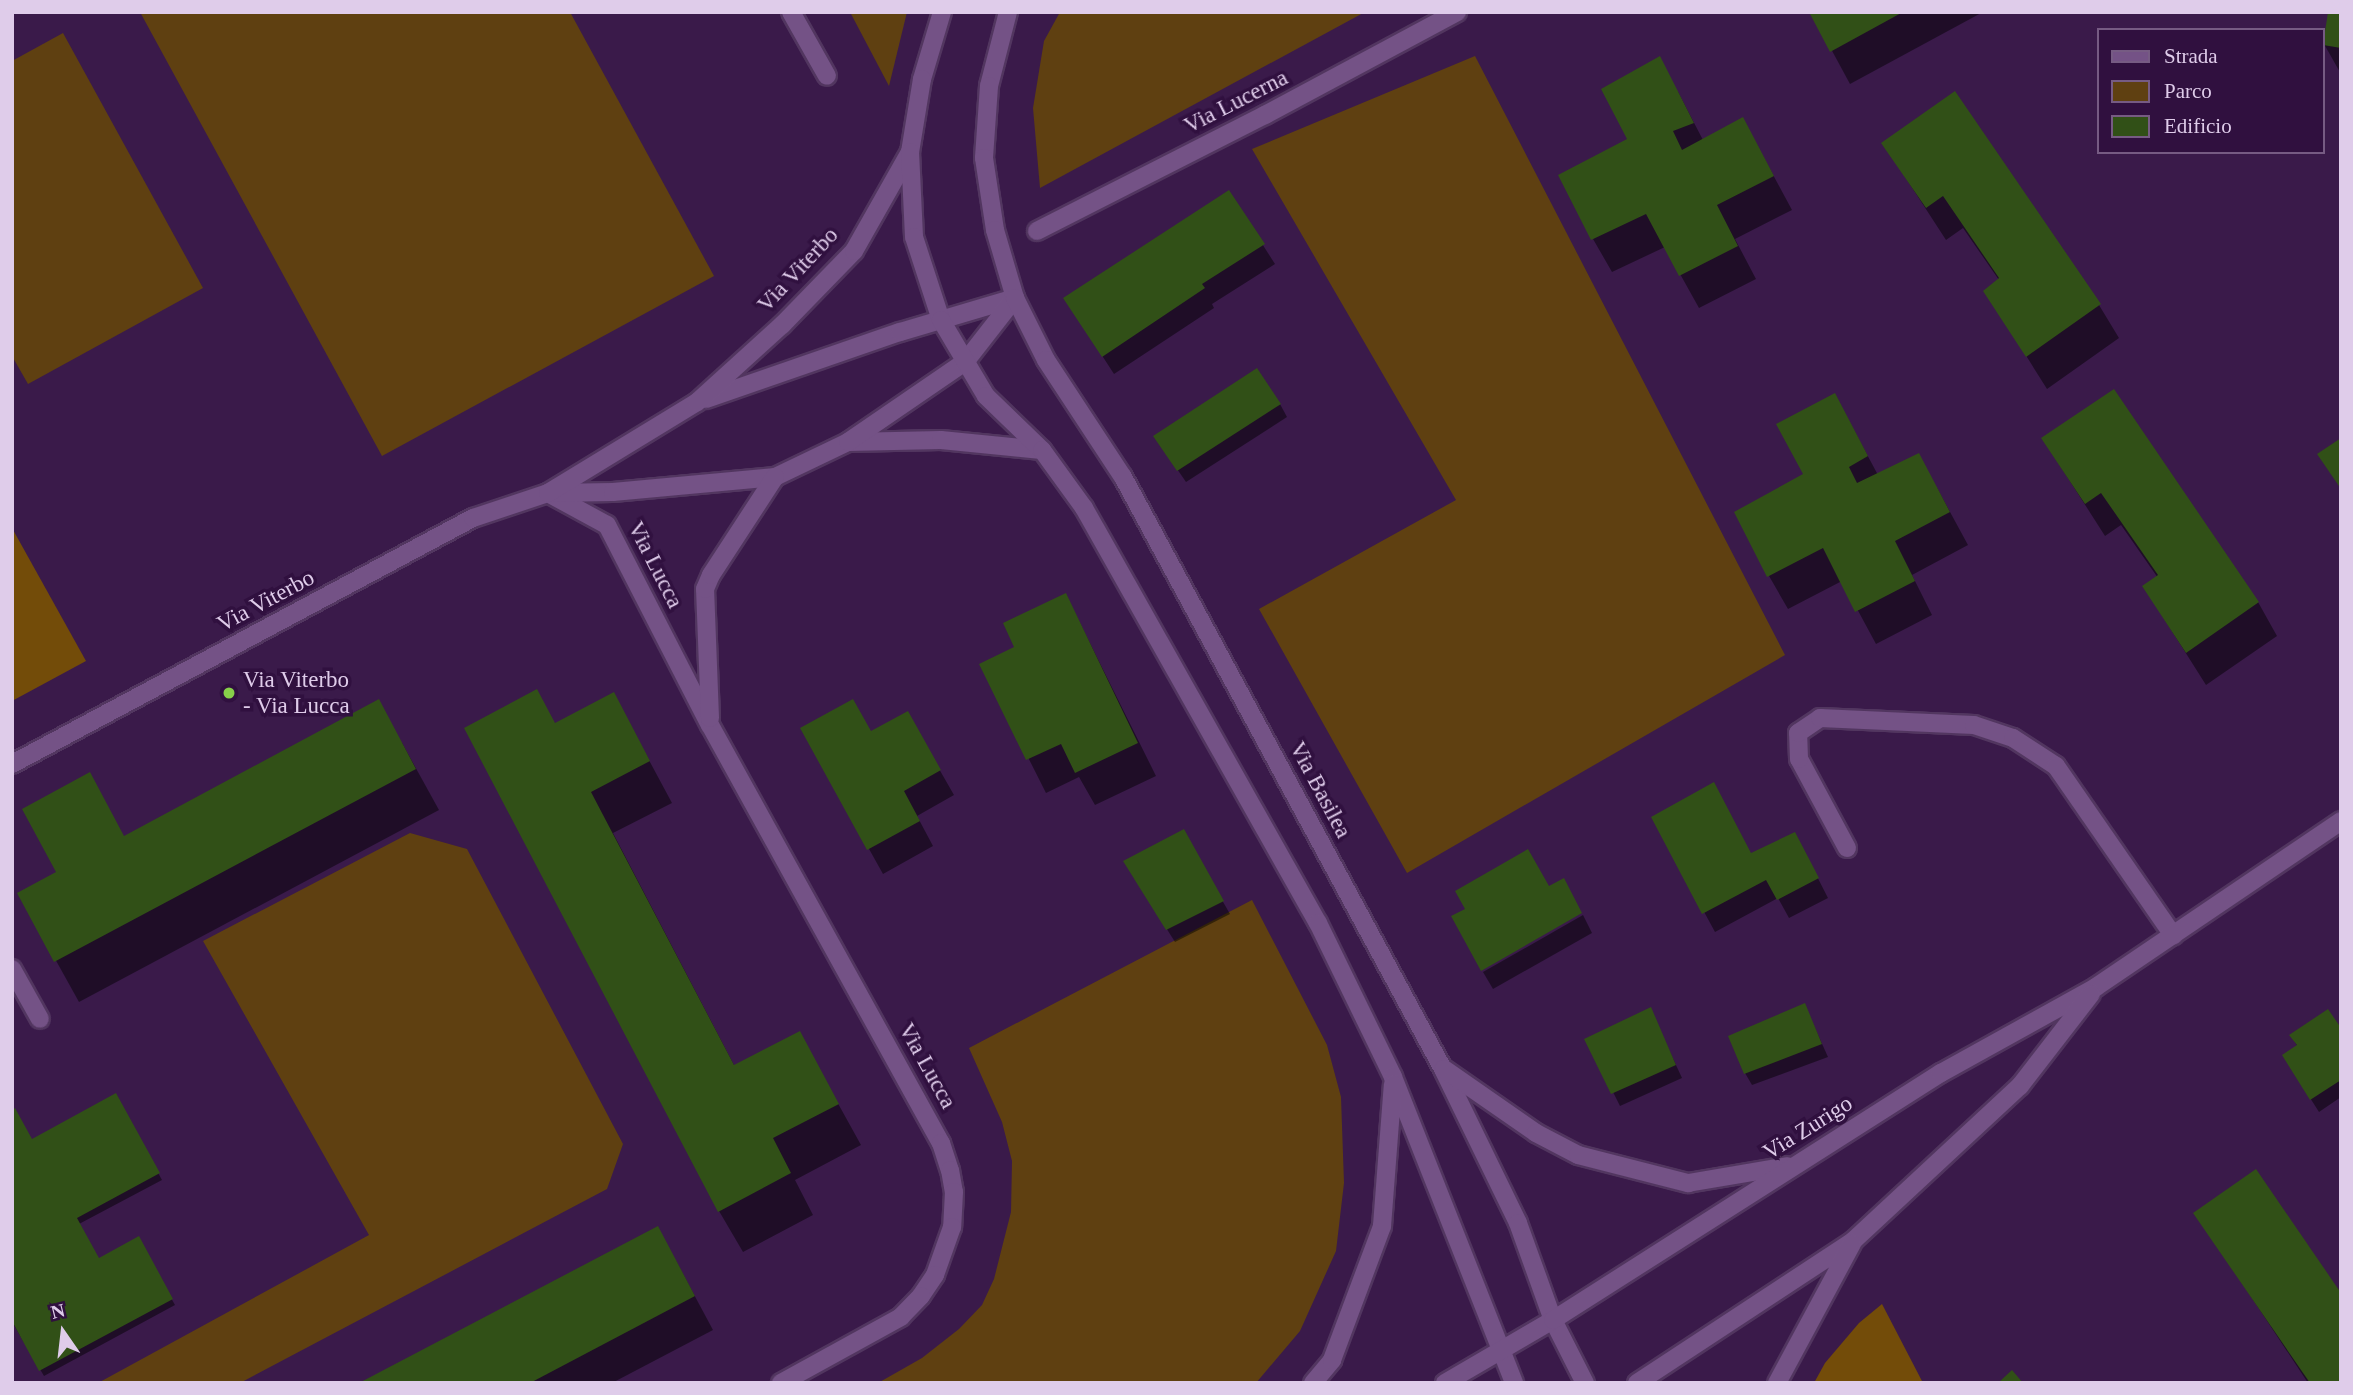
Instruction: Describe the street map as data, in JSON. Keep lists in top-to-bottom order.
{
  "streets": {
    "main road": [
      "Via Lucerna",
      "Via Viterbo",
      "Via Lucca",
      "Via Basilea",
      "Via Zurigo"
    ]
  },
  "crossings": [
    ["Via Viterbo", "Via Lucca"],
    ["Via Basilea", "Via Zurigo"]
  ],
  "places": ["Via Viterbo - Via Lucca"],
  "legend": ["Strada", "Parco", "Edificio"],
  "north": "top"
}
